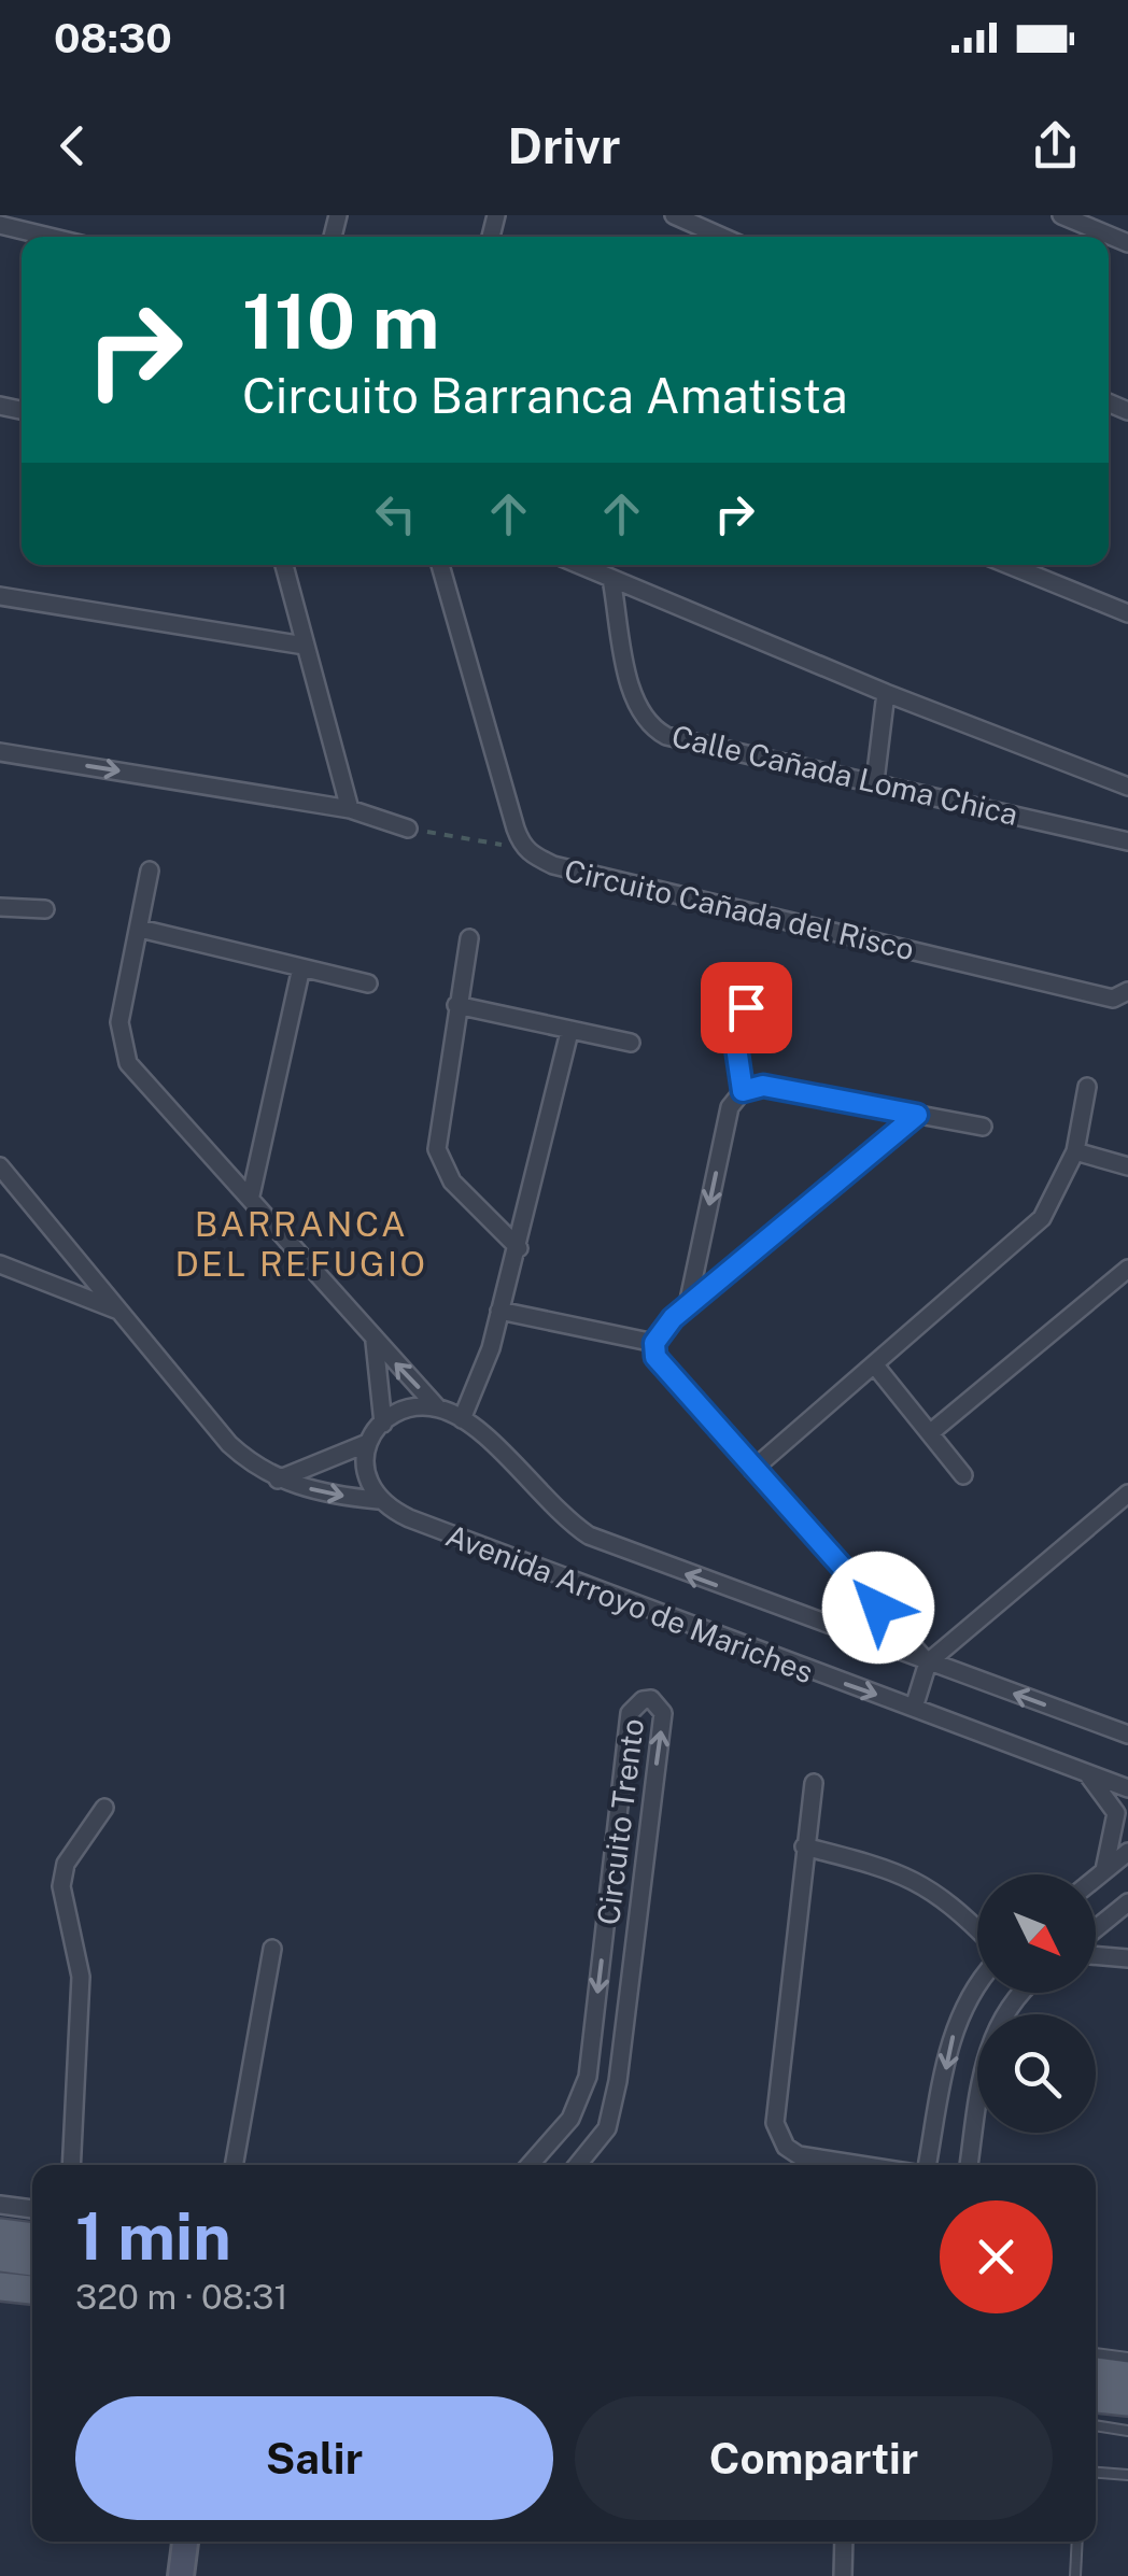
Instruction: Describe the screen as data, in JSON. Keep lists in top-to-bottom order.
{
  "streets": {
    "street": [
      "Calle Cañada Loma Chica",
      "Circuito Cañada del Risco",
      "Avenida Arroyo de Mariches",
      "Circuito Trento"
    ]
  },
  "districts": ["BARRANCA DEL REFUGIO"],
  "north": "bottom right",
  "page": {
    "status": "08:30",
    "header": "Drivr",
    "turn": ["110 m", "Circuito Barranca Amatista"],
    "heading": ["1 min", "320 m · 08:31"],
    "buttons": ["Salir", "Compartir"]
  }
}
